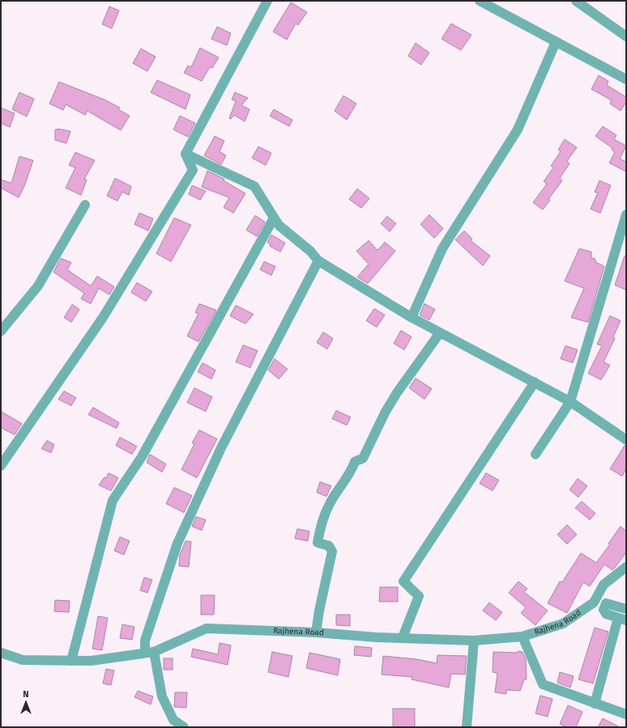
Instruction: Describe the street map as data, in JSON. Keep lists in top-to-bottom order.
{
  "streets": {
    "street": ["Rajhena Road"]
  },
  "north": "top"
}
